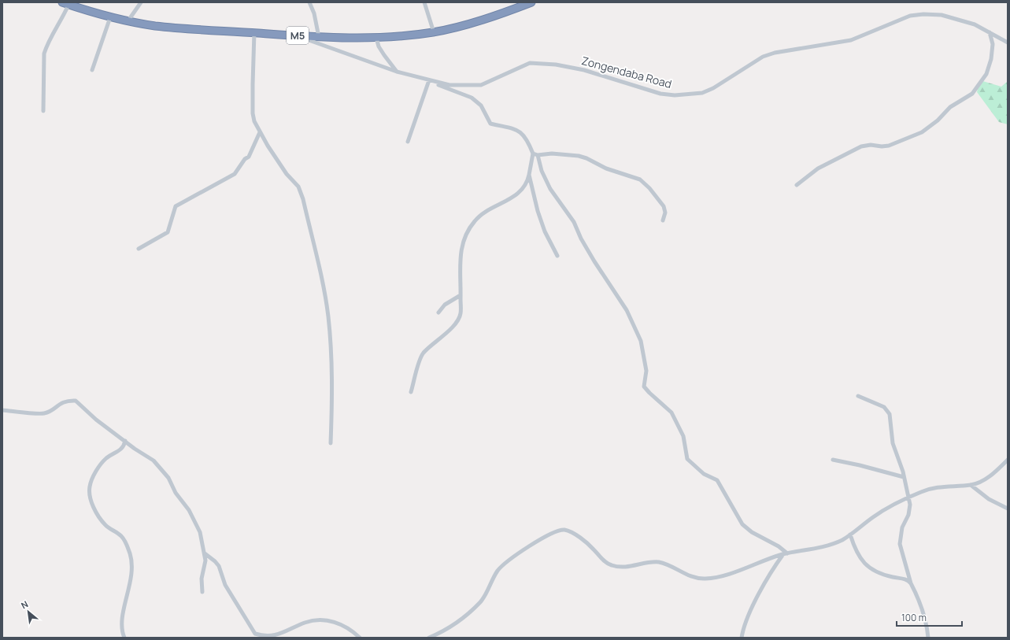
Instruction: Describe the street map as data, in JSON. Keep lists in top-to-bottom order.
{
  "streets": {
    "highway": ["M5"],
    "street": ["Zongendaba Road"]
  },
  "crossings": [
    ["M5", "Zongendaba Road"]
  ],
  "scale_bar": "100 m",
  "north": "top left"
}
